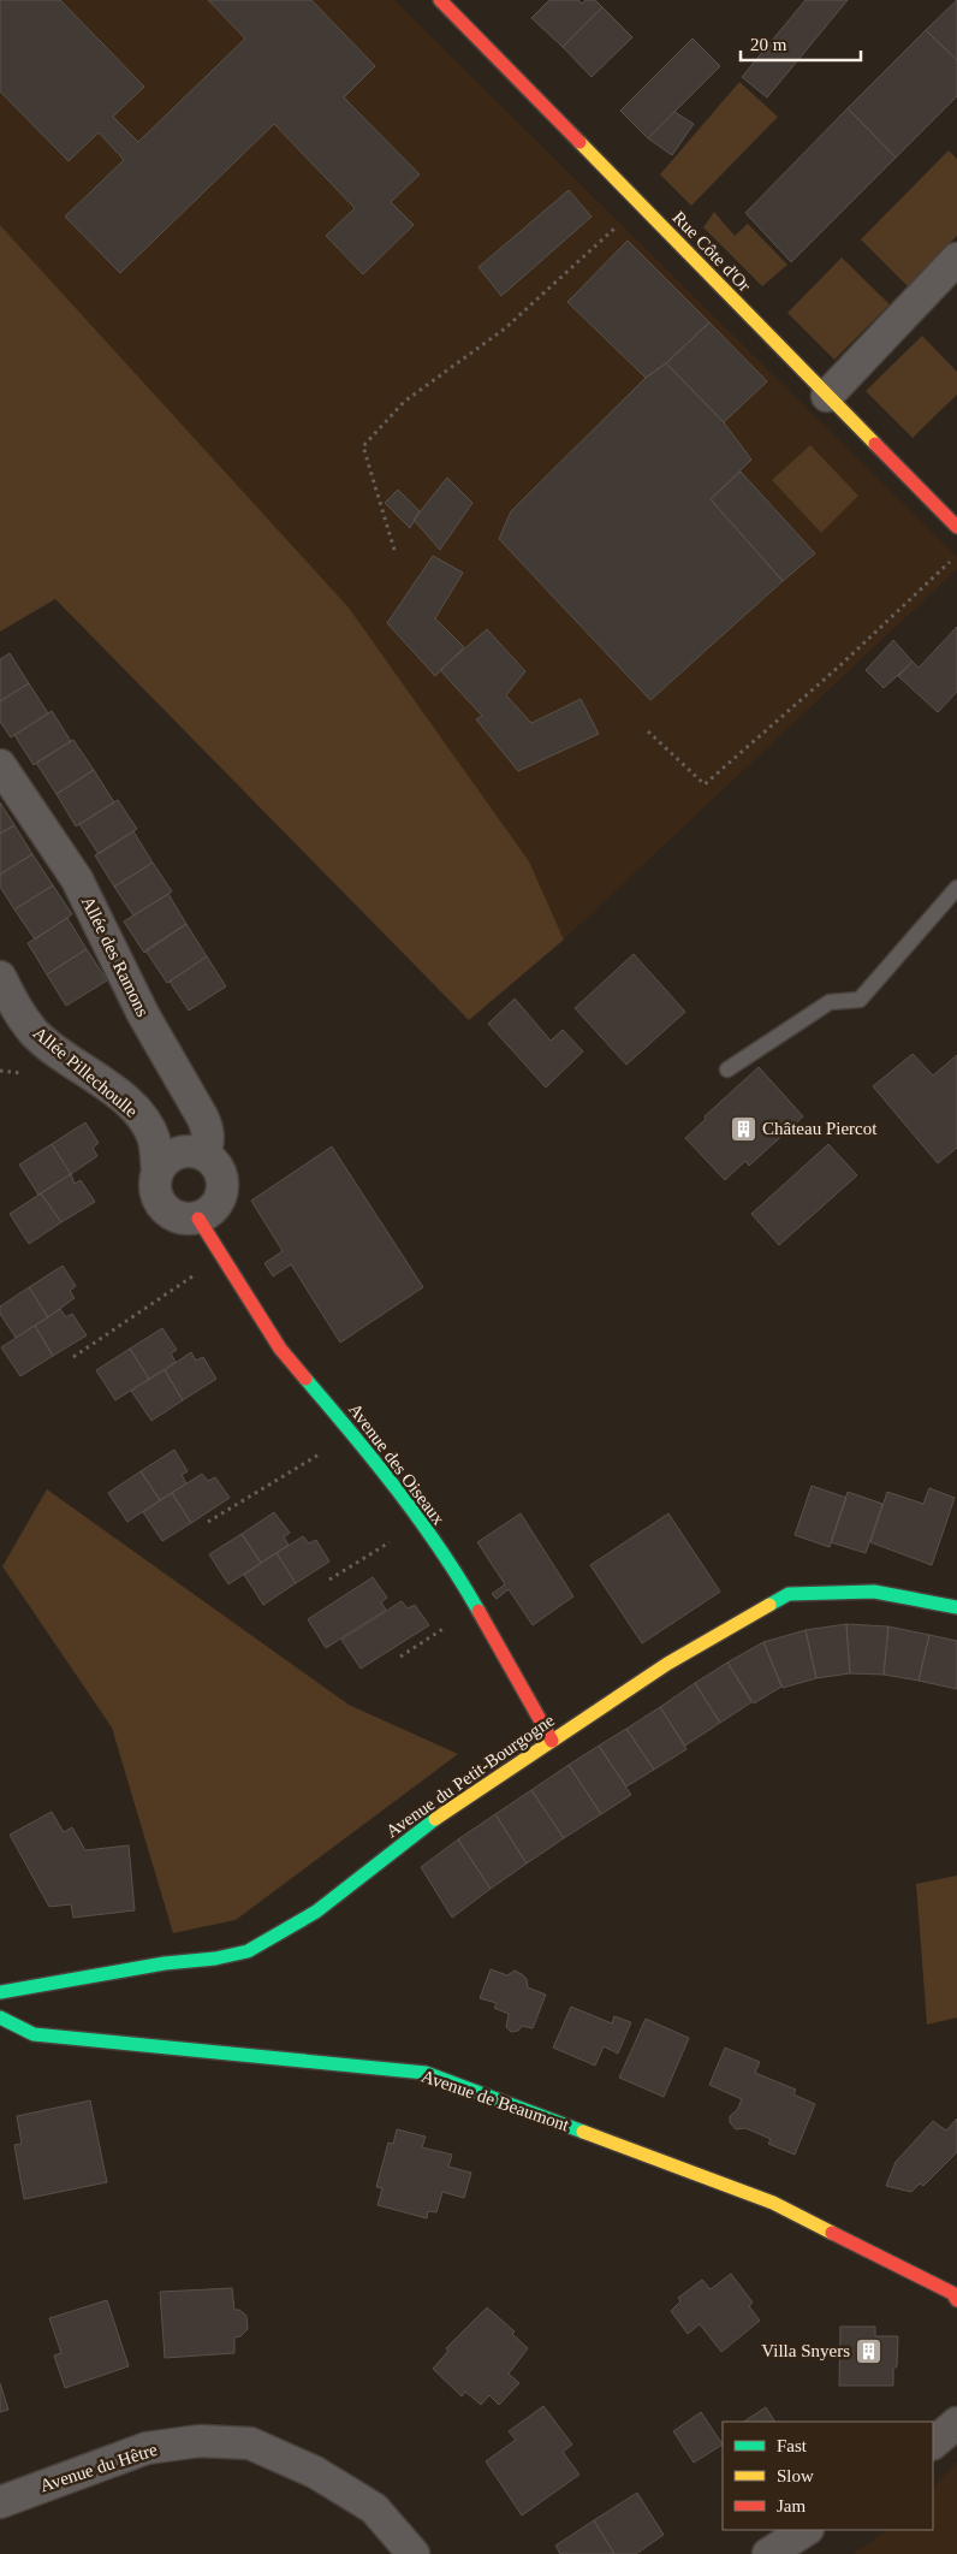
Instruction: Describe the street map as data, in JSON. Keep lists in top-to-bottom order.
{
  "streets": {
    "street": [
      "Rue Côte d'Or",
      "Allée des Ramons",
      "Allée Pillechoulle",
      "Avenue des Oiseaux",
      "Avenue du Petit-Bourgogne",
      "Avenue de Beaumont",
      "Avenue du Hêtre"
    ]
  },
  "crossings": [
    ["Allée des Ramons", "Allée Pillechoulle"],
    ["Allée des Ramons", "Avenue des Oiseaux"],
    ["Allée Pillechoulle", "Avenue des Oiseaux"],
    ["Avenue des Oiseaux", "Avenue du Petit-Bourgogne"]
  ],
  "places": {
    "building": ["Château Piercot", "Villa Snyers"]
  },
  "legend": ["Fast", "Slow", "Jam"],
  "scale_bar": "20 m"
}
